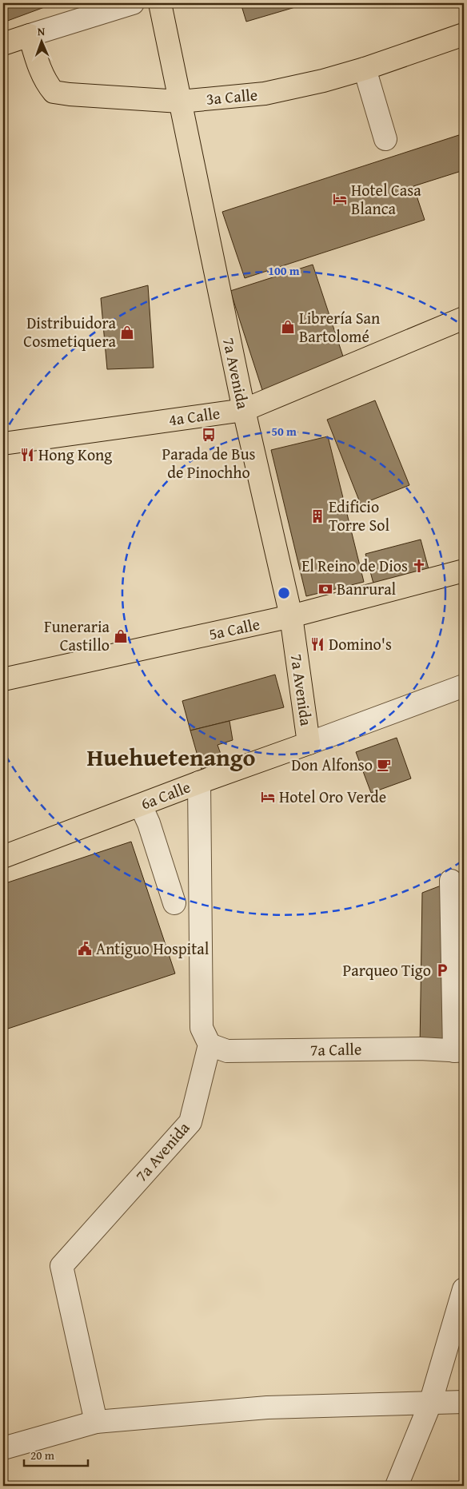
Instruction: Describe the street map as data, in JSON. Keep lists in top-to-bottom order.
{
  "streets": {
    "main road": [
      "3a Calle",
      "7a Avenida",
      "4a Calle",
      "5a Calle",
      "6a Calle"
    ],
    "street": ["7a Calle"]
  },
  "crossings": [
    ["3a Calle", "7a Avenida"],
    ["7a Avenida", "4a Calle"],
    ["7a Avenida", "5a Calle"],
    ["7a Avenida", "6a Calle"],
    ["7a Avenida", "7a Calle"]
  ],
  "districts": ["Huehuetenango"],
  "places": {
    "hotel": ["Hotel Casa Blanca", "Hotel Oro Verde"],
    "shop": ["Librería San Bartolomé", "Distribuidora Cosmetiquera", "Funeraria Castillo"],
    "bus stop": ["Parada de Bus de Pinochho"],
    "restaurant": ["Hong Kong", "Domino's"],
    "building": ["Edificio Torre Sol"],
    "church": ["El Reino de Dios"],
    "bank": ["Banrural"],
    "cafe": ["Don Alfonso"],
    "public building": ["Antiguo Hospital"],
    "parking": ["Parqueo Tigo"]
  },
  "scale_bar": "20 m",
  "north": "top",
  "rings": ["100 m", "50 m"]
}
